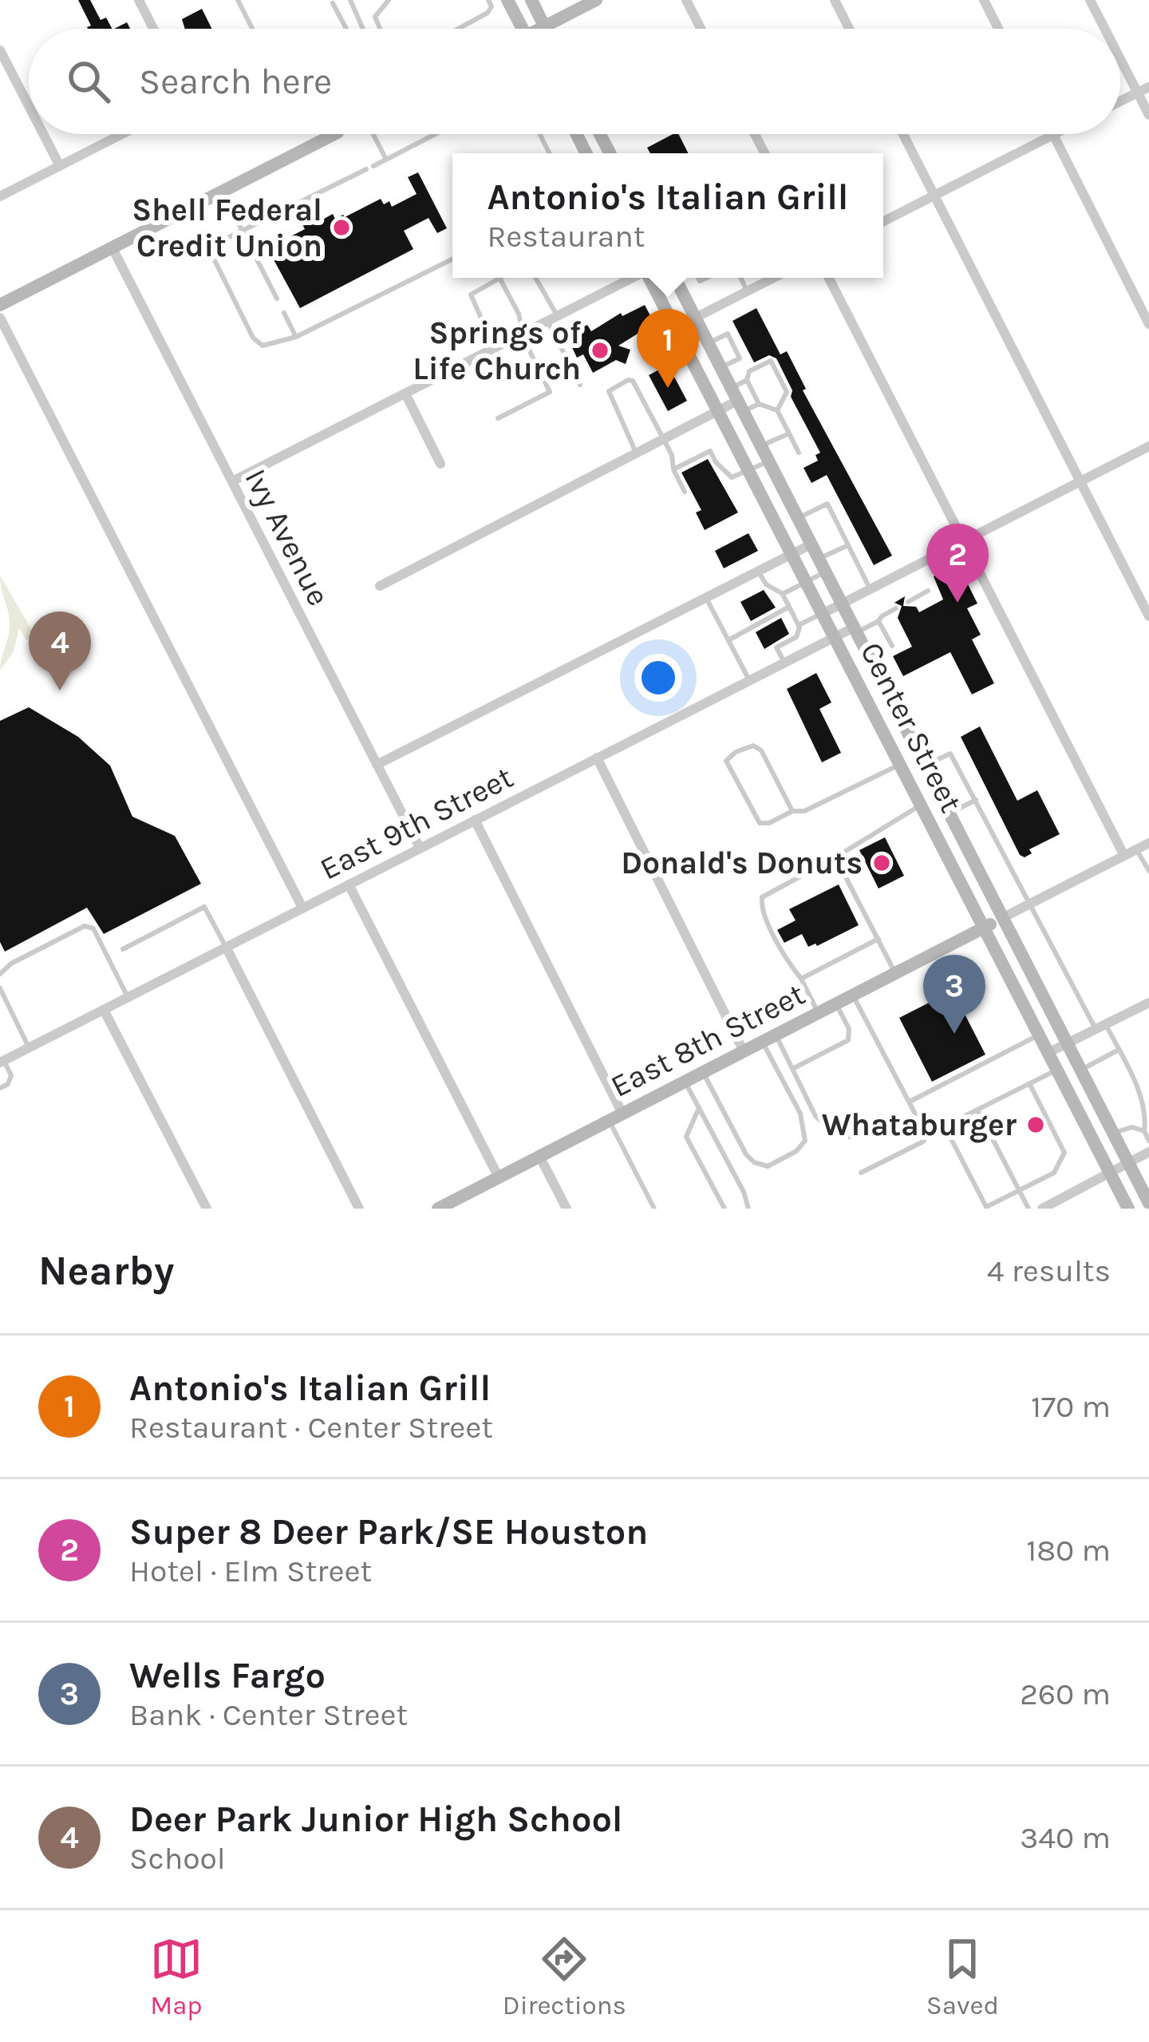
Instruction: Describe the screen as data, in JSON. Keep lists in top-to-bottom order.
{
  "streets": {
    "main road": ["Center Street", "East 8th Street"],
    "street": ["Ivy Avenue", "East 9th Street"]
  },
  "crossings": [
    ["Ivy Avenue", "East 9th Street"],
    ["Center Street", "East 9th Street"],
    ["Center Street", "East 8th Street"]
  ],
  "places": [
    "Shell Federal Credit Union",
    "Springs of Life Church",
    "Donald's Donuts",
    "Whataburger"
  ],
  "page": {
    "search": "Search here",
    "popup": ["Antonio's Italian Grill", "Restaurant"],
    "pins": [
      "1",
      "2",
      "4",
      "3"
    ],
    "heading": ["Nearby", "4 results"],
    "list": [
      {
        "mark": "1",
        "name": "Antonio's Italian Grill",
        "note": "Restaurant · Center Street",
        "value": "170 m"
      },
      {
        "mark": "2",
        "name": "Super 8 Deer Park/SE Houston",
        "note": "Hotel · Elm Street",
        "value": "180 m"
      },
      {
        "mark": "3",
        "name": "Wells Fargo",
        "note": "Bank · Center Street",
        "value": "260 m"
      },
      {
        "mark": "4",
        "name": "Deer Park Junior High School",
        "note": "School",
        "value": "340 m"
      }
    ],
    "nav": ["Map", "Directions", "Saved"]
  }
}
